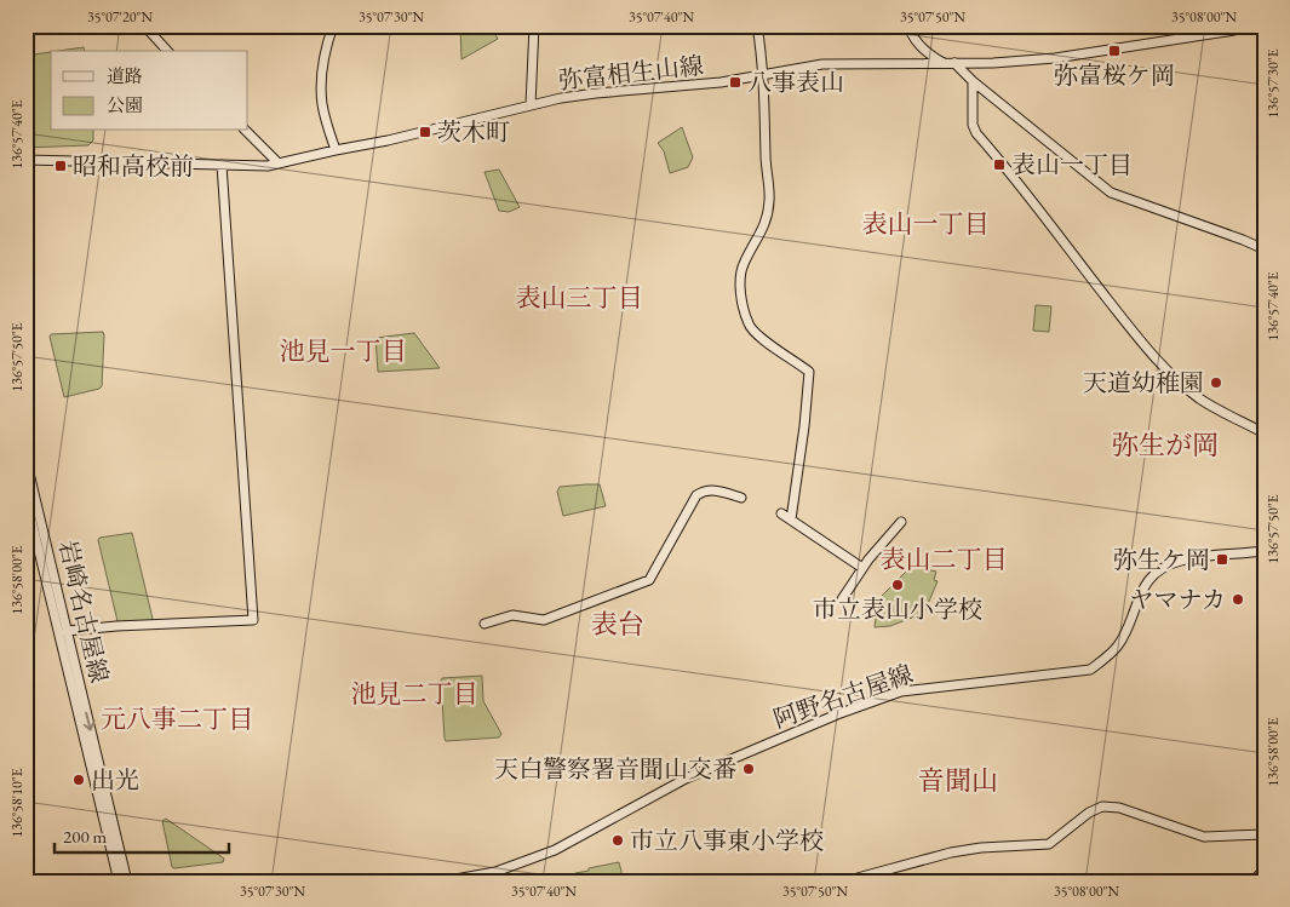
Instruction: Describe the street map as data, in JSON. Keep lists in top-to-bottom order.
{
  "streets": {
    "street": ["弥富相生山線", "岩崎名古屋線", "阿野名古屋線"]
  },
  "districts": [
    "表山一丁目",
    "表山三丁目",
    "池見一丁目",
    "弥生が岡",
    "表山二丁目",
    "表台",
    "池見二丁目",
    "元八事二丁目",
    "音聞山"
  ],
  "places": {
    "transit": [
      "弥富桜ケ岡",
      "八事表山",
      "茨木町",
      "表山一丁目",
      "昭和高校前",
      "弥生ケ岡"
    ],
    "other": [
      "天道幼稚園",
      "市立表山小学校",
      "ヤマナカ",
      "天白警察署音聞山交番",
      "出光",
      "市立八事東小学校"
    ]
  },
  "legend": ["道路", "公園"],
  "scale_bar": "200 m",
  "coordinates": [
    "35°07'20\"N",
    "35°07'30\"N",
    "35°07'40\"N",
    "35°07'50\"N",
    "35°08'00\"N",
    "136°57'30\"E",
    "136°57'40\"E",
    "136°57'50\"E",
    "136°58'00\"E",
    "136°58'10\"E"
  ]
}
